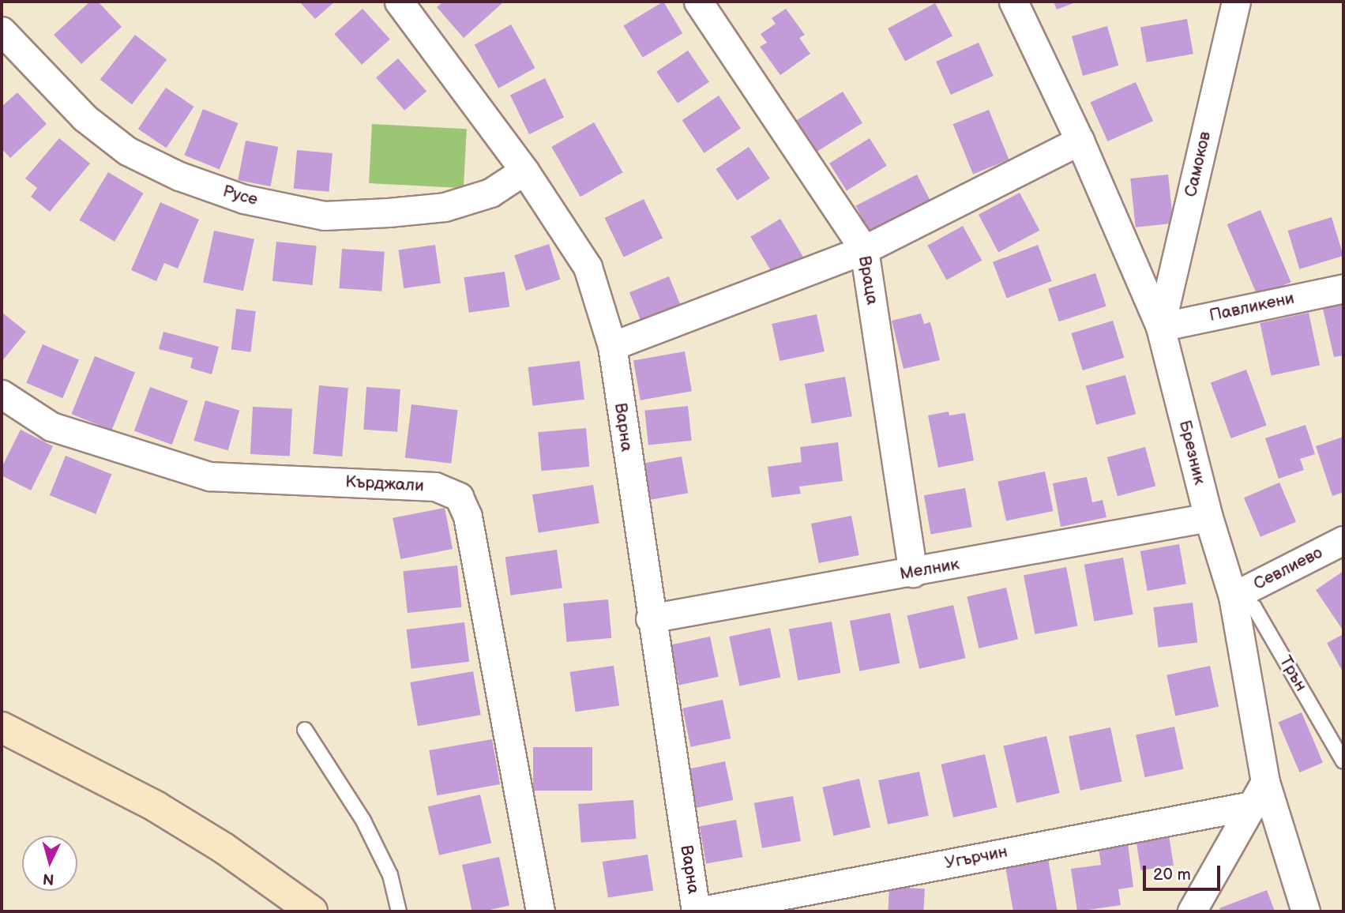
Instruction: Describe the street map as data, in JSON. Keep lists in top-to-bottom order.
{
  "streets": {
    "street": [
      "Самоков",
      "Русе",
      "Враца",
      "Павликени",
      "Варна",
      "Брезник",
      "Кърджали",
      "Севлиево",
      "Мелник",
      "Угърчин"
    ],
    "lane": ["Трън"]
  },
  "crossings": [
    ["Самоков", "Павликени"],
    ["Самоков", "Брезник"],
    ["Русе", "Варна"],
    ["Враца", "Мелник"],
    ["Павликени", "Брезник"],
    ["Варна", "Мелник"],
    ["Варна", "Угърчин"],
    ["Брезник", "Севлиево"],
    ["Брезник", "Мелник"],
    ["Брезник", "Трън"],
    ["Брезник", "Угърчин"],
    ["Севлиево", "Трън"]
  ],
  "scale_bar": "20 m",
  "north": "bottom"
}
